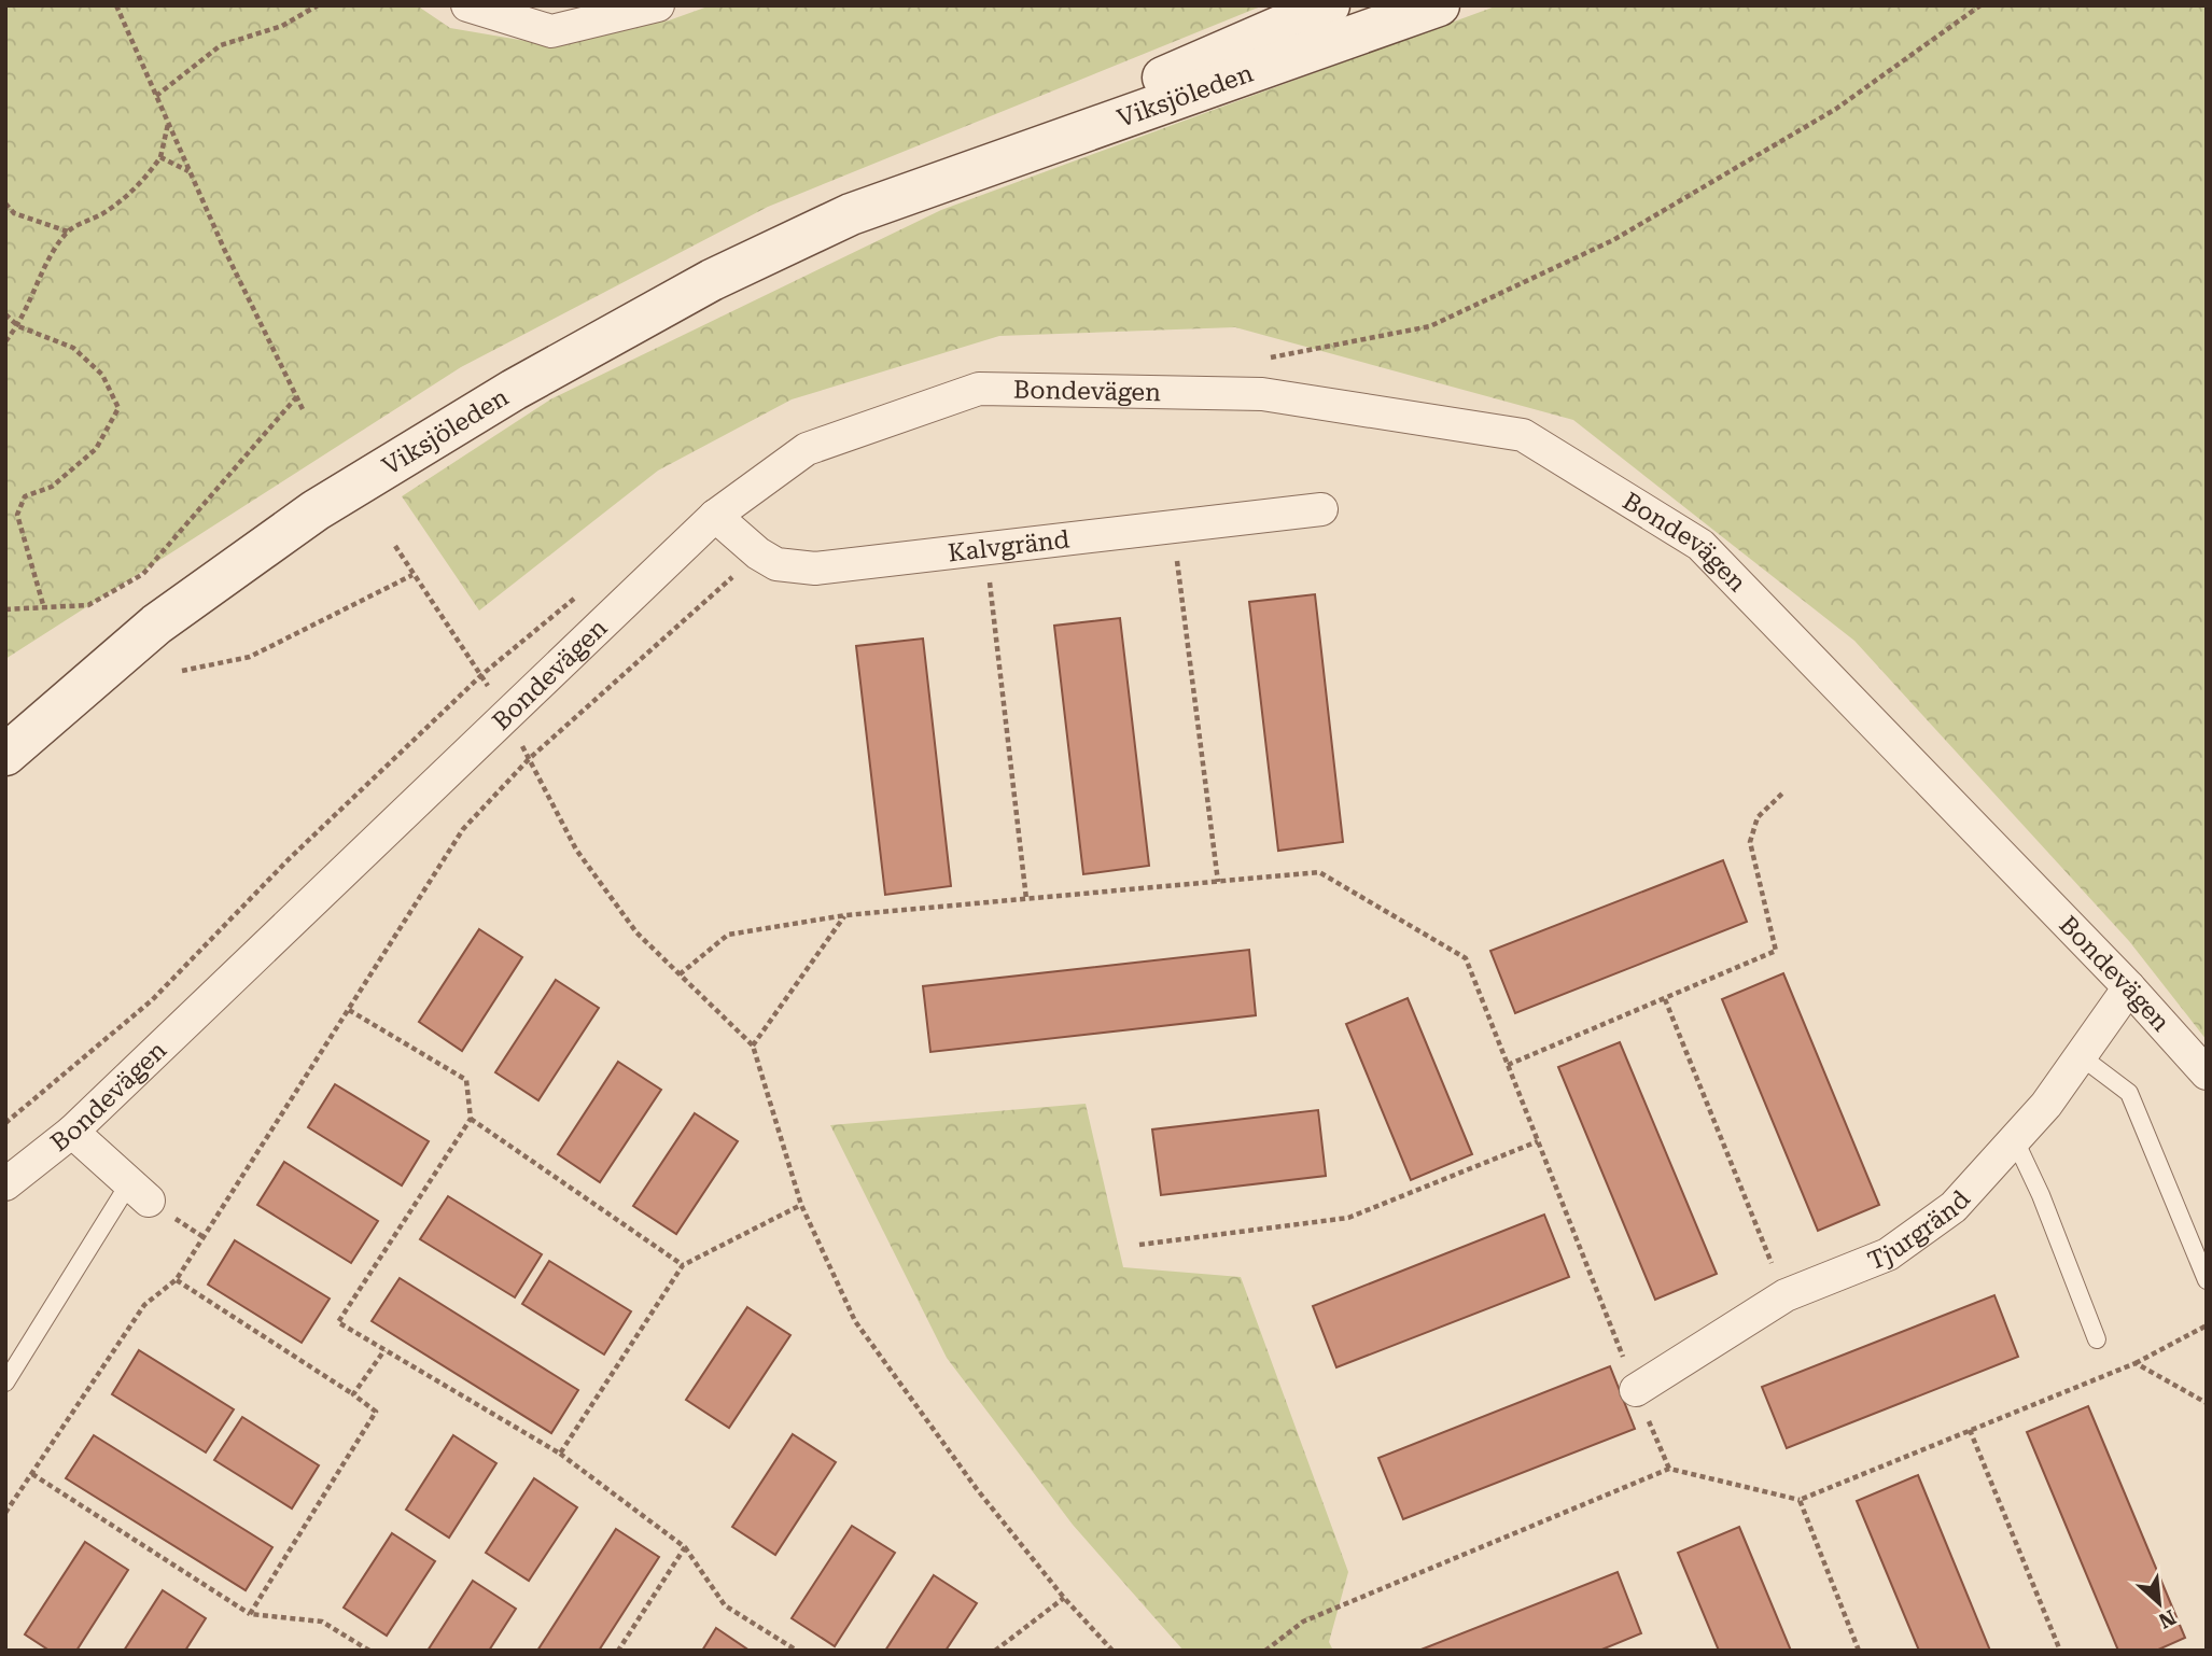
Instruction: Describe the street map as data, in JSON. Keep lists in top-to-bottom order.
{
  "streets": {
    "main road": ["Viksjöleden"],
    "street": ["Bondevägen", "Kalvgränd", "Tjurgränd"]
  },
  "crossings": [
    ["Bondevägen", "Kalvgränd"],
    ["Bondevägen", "Tjurgränd"]
  ],
  "north": "bottom right"
}
